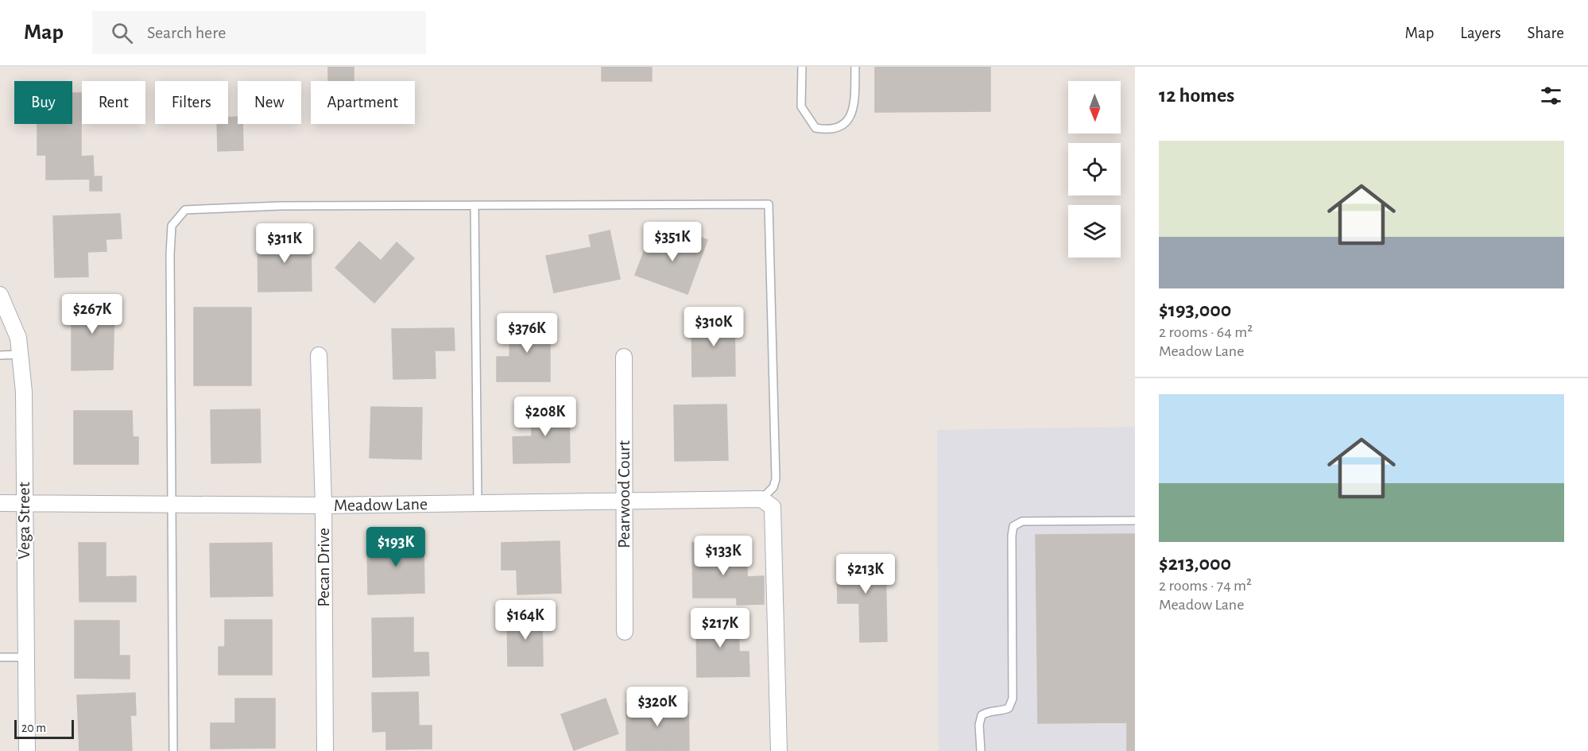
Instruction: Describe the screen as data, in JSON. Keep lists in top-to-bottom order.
{
  "streets": {
    "street": [
      "Pearwood Court",
      "Meadow Lane",
      "Vega Street",
      "Pecan Drive"
    ]
  },
  "crossings": [
    ["Pearwood Court", "Meadow Lane"],
    ["Meadow Lane", "Vega Street"],
    ["Meadow Lane", "Pecan Drive"]
  ],
  "scale_bar": "20 m",
  "north": "bottom",
  "page": {
    "header": "Map",
    "search": "Search here",
    "nav": ["Map", "Layers", "Share"],
    "heading": "12 homes",
    "chip": [
      "Buy",
      "Rent",
      "Filters",
      "New",
      "Apartment"
    ],
    "list": [
      {
        "name": "$193,000",
        "note": "2 rooms · 64 m² · Meadow Lane"
      },
      {
        "name": "$213,000",
        "note": "2 rooms · 74 m² · Meadow Lane"
      }
    ],
    "price": [
      "$351K",
      "$311K",
      "$267K",
      "$310K",
      "$376K",
      "$208K",
      "$193K",
      "$133K",
      "$213K",
      "$164K",
      "$217K",
      "$320K"
    ],
    "scale": "20 m"
  }
}
